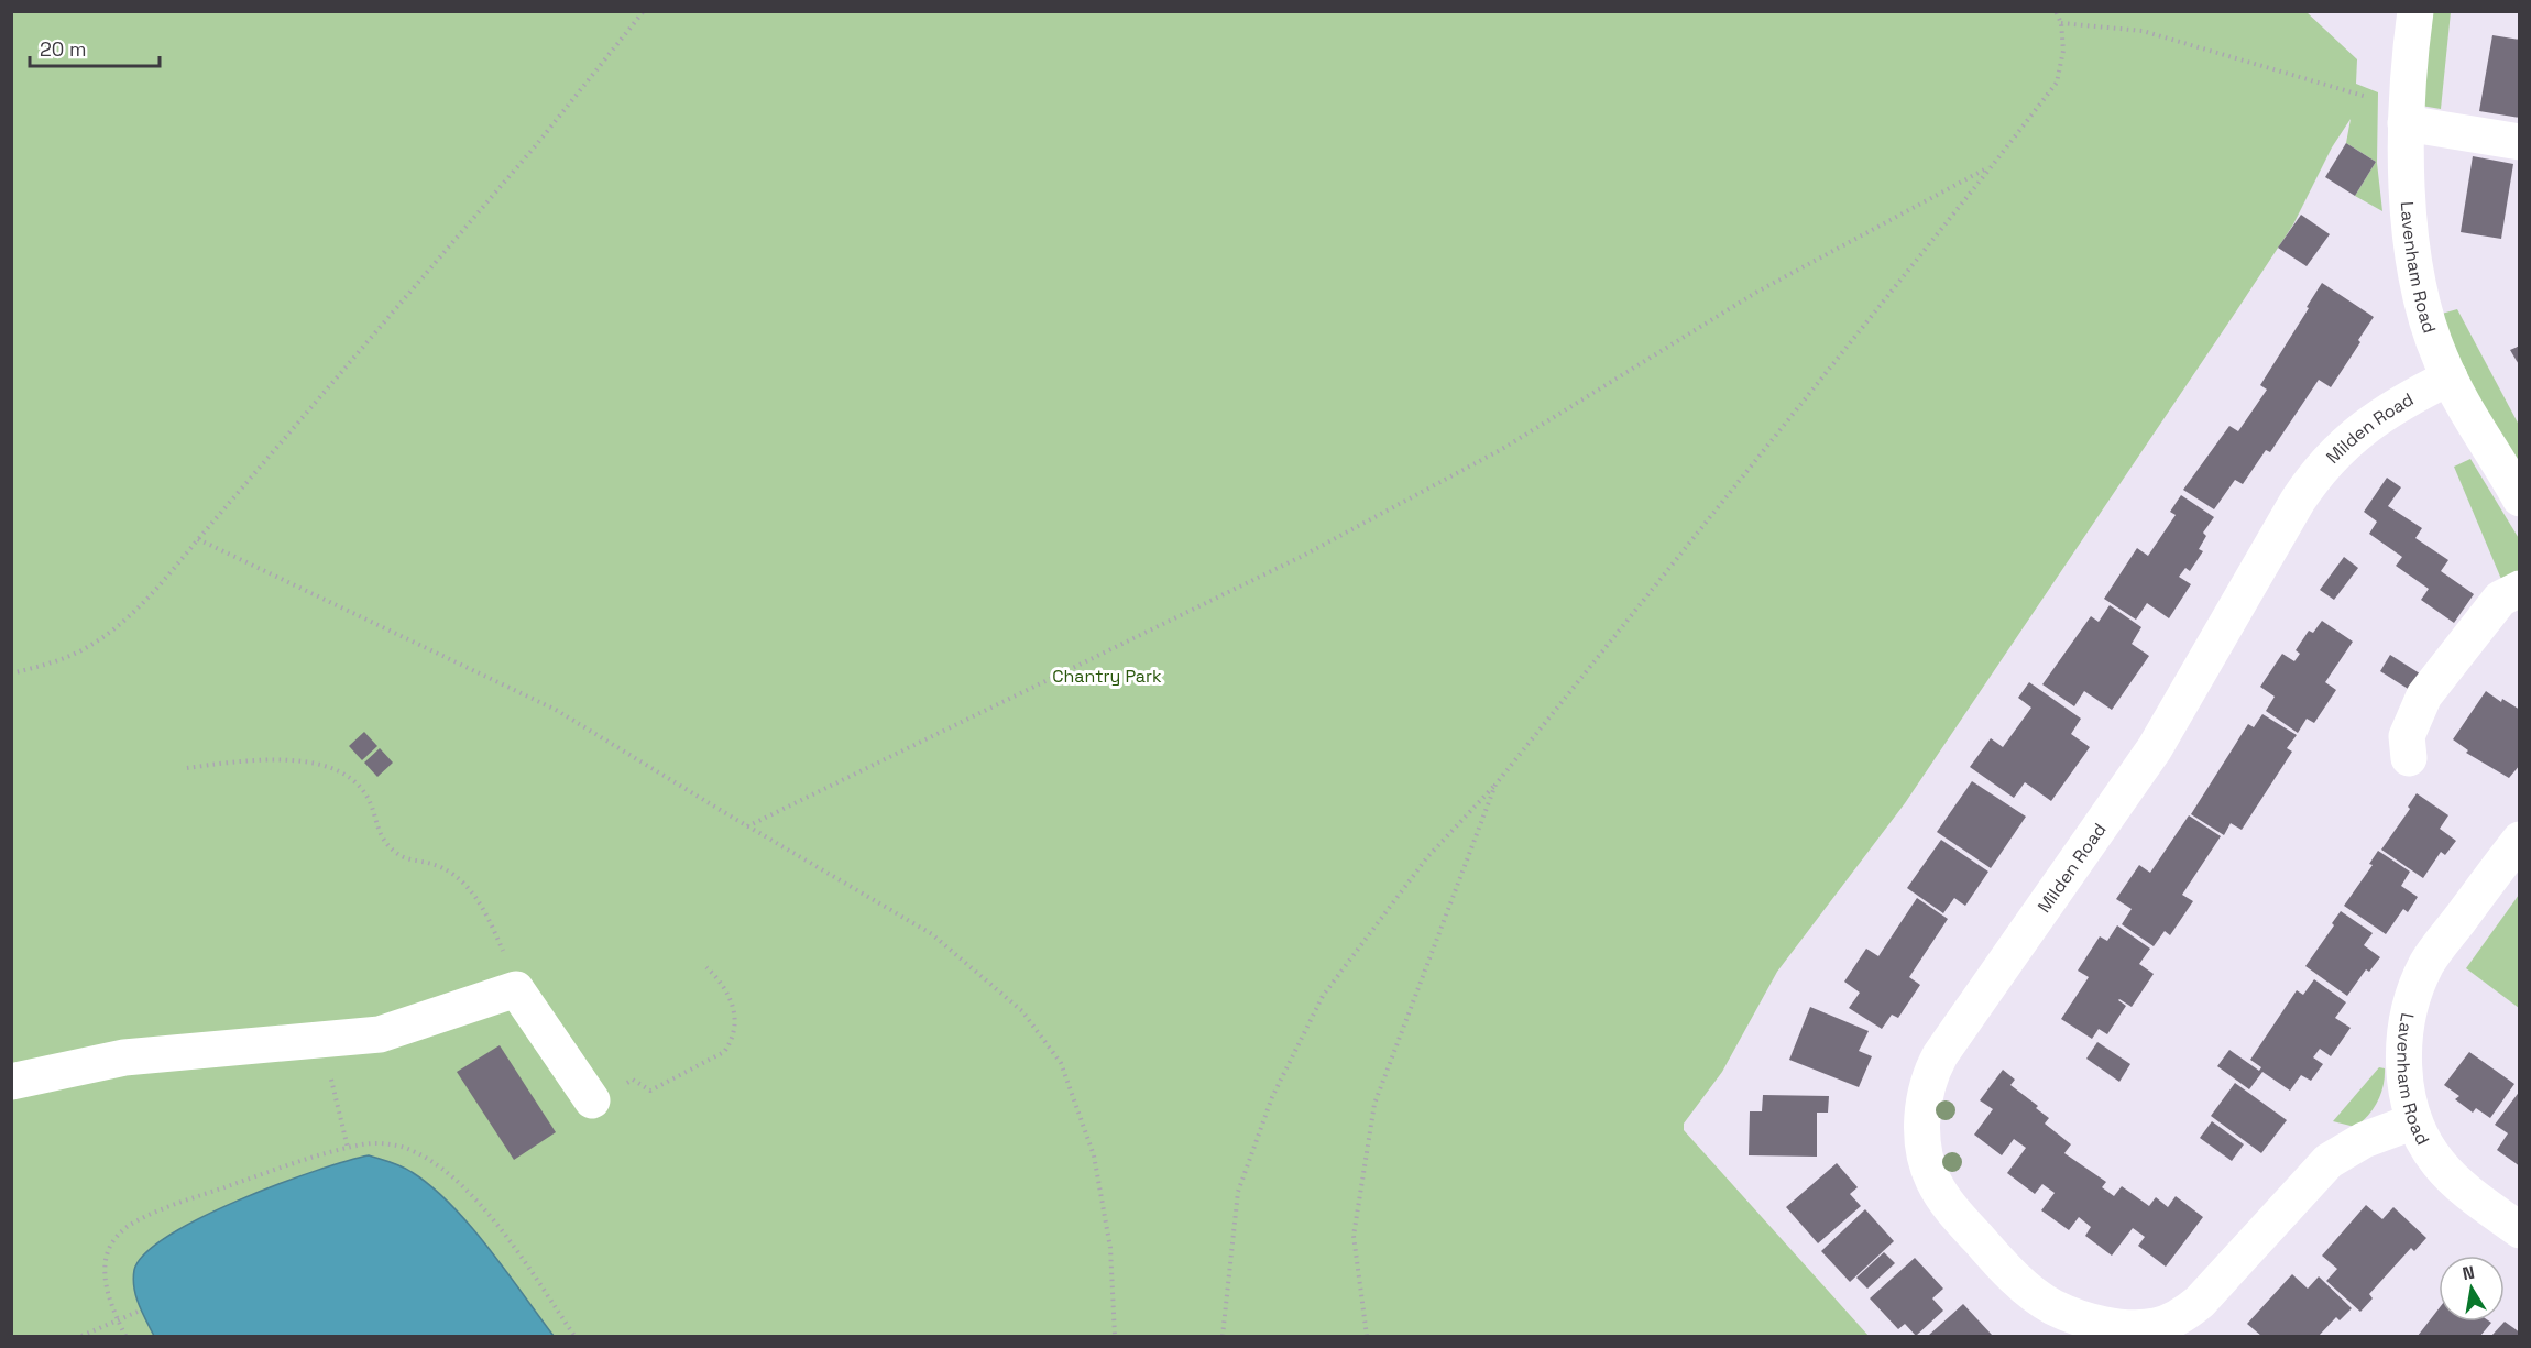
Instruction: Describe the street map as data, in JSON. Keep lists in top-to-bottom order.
{
  "streets": {
    "street": ["Lavenham Road", "Milden Road"]
  },
  "crossings": [
    ["Lavenham Road", "Milden Road"]
  ],
  "parks": ["Chantry Park"],
  "scale_bar": "20 m",
  "north": "top"
}
